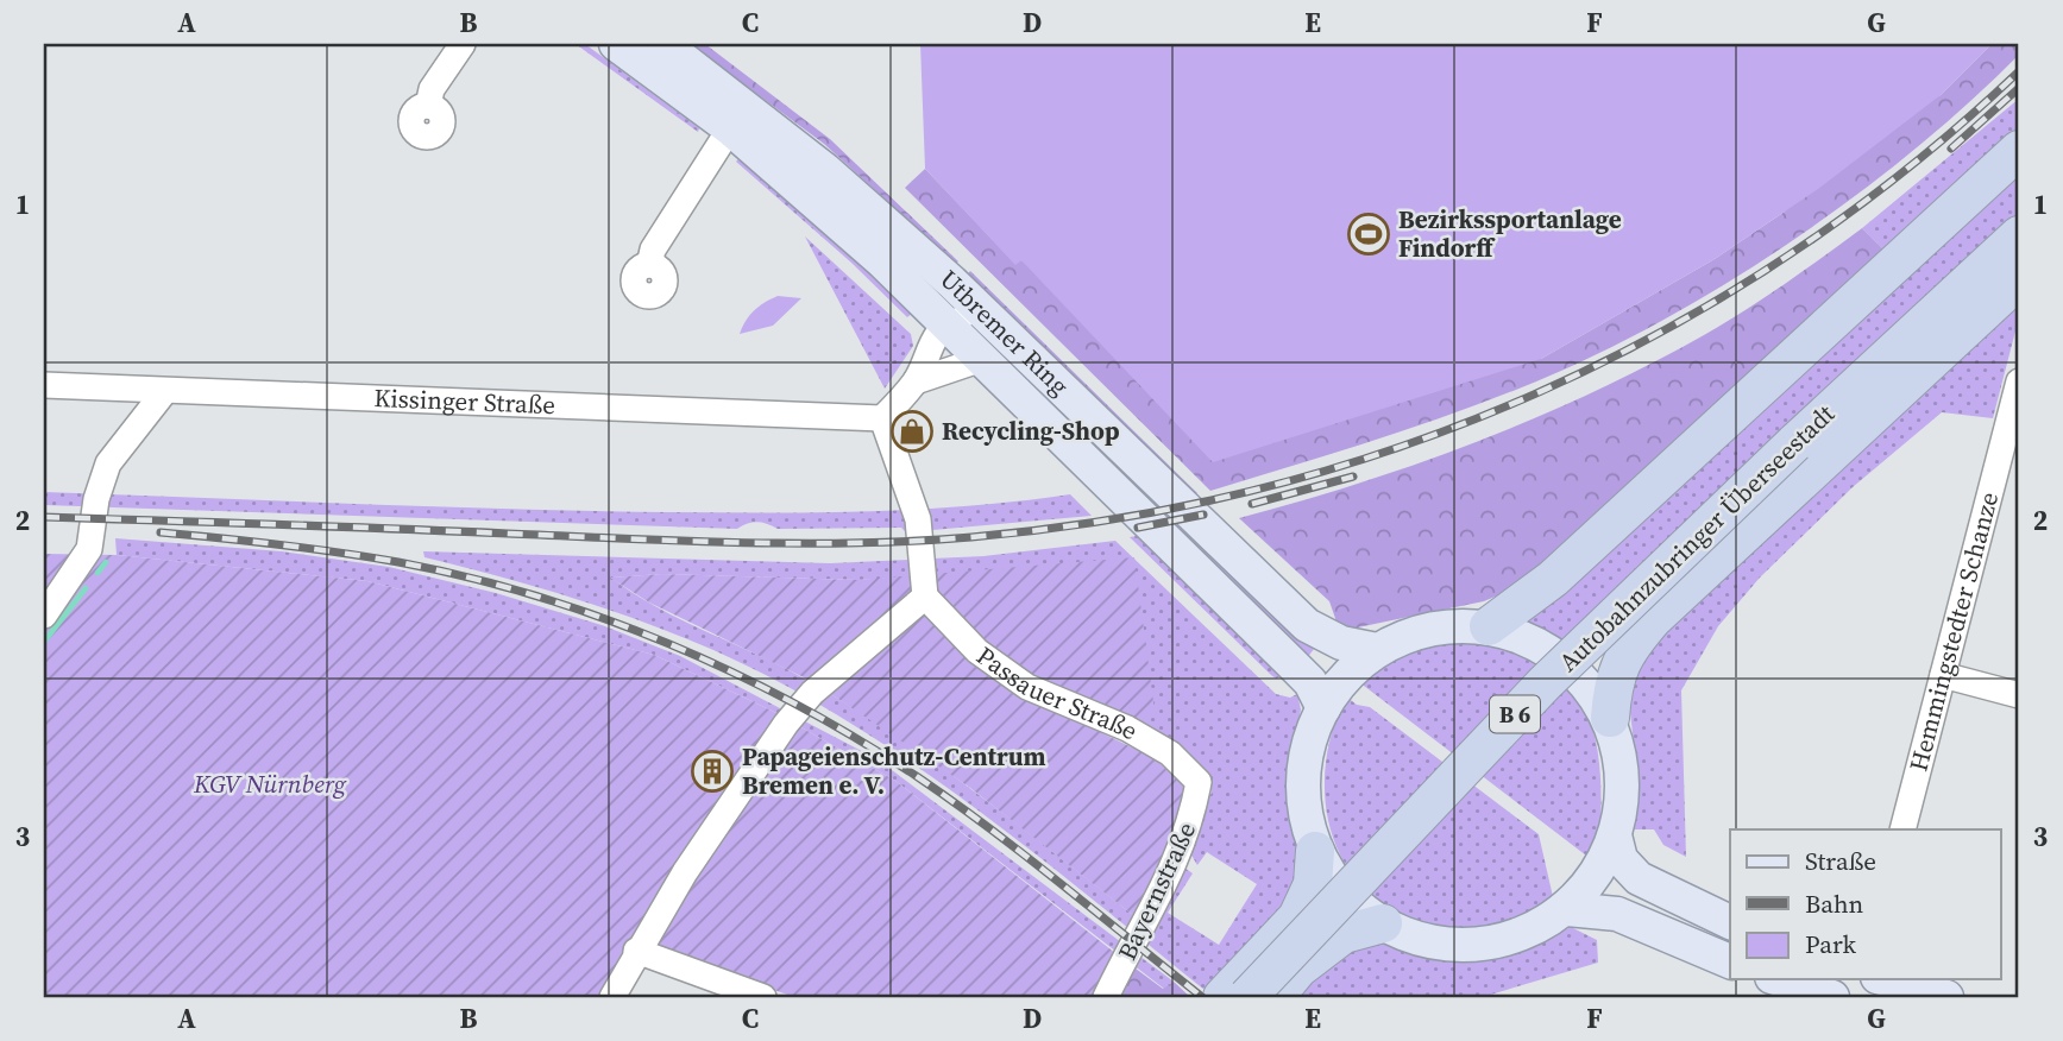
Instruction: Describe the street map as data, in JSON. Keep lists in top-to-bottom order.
{
  "streets": {
    "highway": ["Autobahnzubringer Überseestadt", "B 6"],
    "main road": ["Utbremer Ring"],
    "street": [
      "Kissinger Straße",
      "Hemmingstedter Schanze",
      "Passauer Straße",
      "Bayernstraße"
    ]
  },
  "crossings": [
    ["Passauer Straße", "Bayernstraße"]
  ],
  "parks": ["KGV Nürnberg"],
  "places": {
    "sports": ["Bezirkssportanlage Findorff"],
    "shop": ["Recycling-Shop"],
    "building": ["Papageienschutz-Centrum Bremen e. V."]
  },
  "legend": ["Straße", "Bahn", "Park"],
  "grid": {
    "columns": [
      "A",
      "B",
      "C",
      "D",
      "E",
      "F",
      "G"
    ],
    "rows": ["1", "2", "3"]
  }
}
